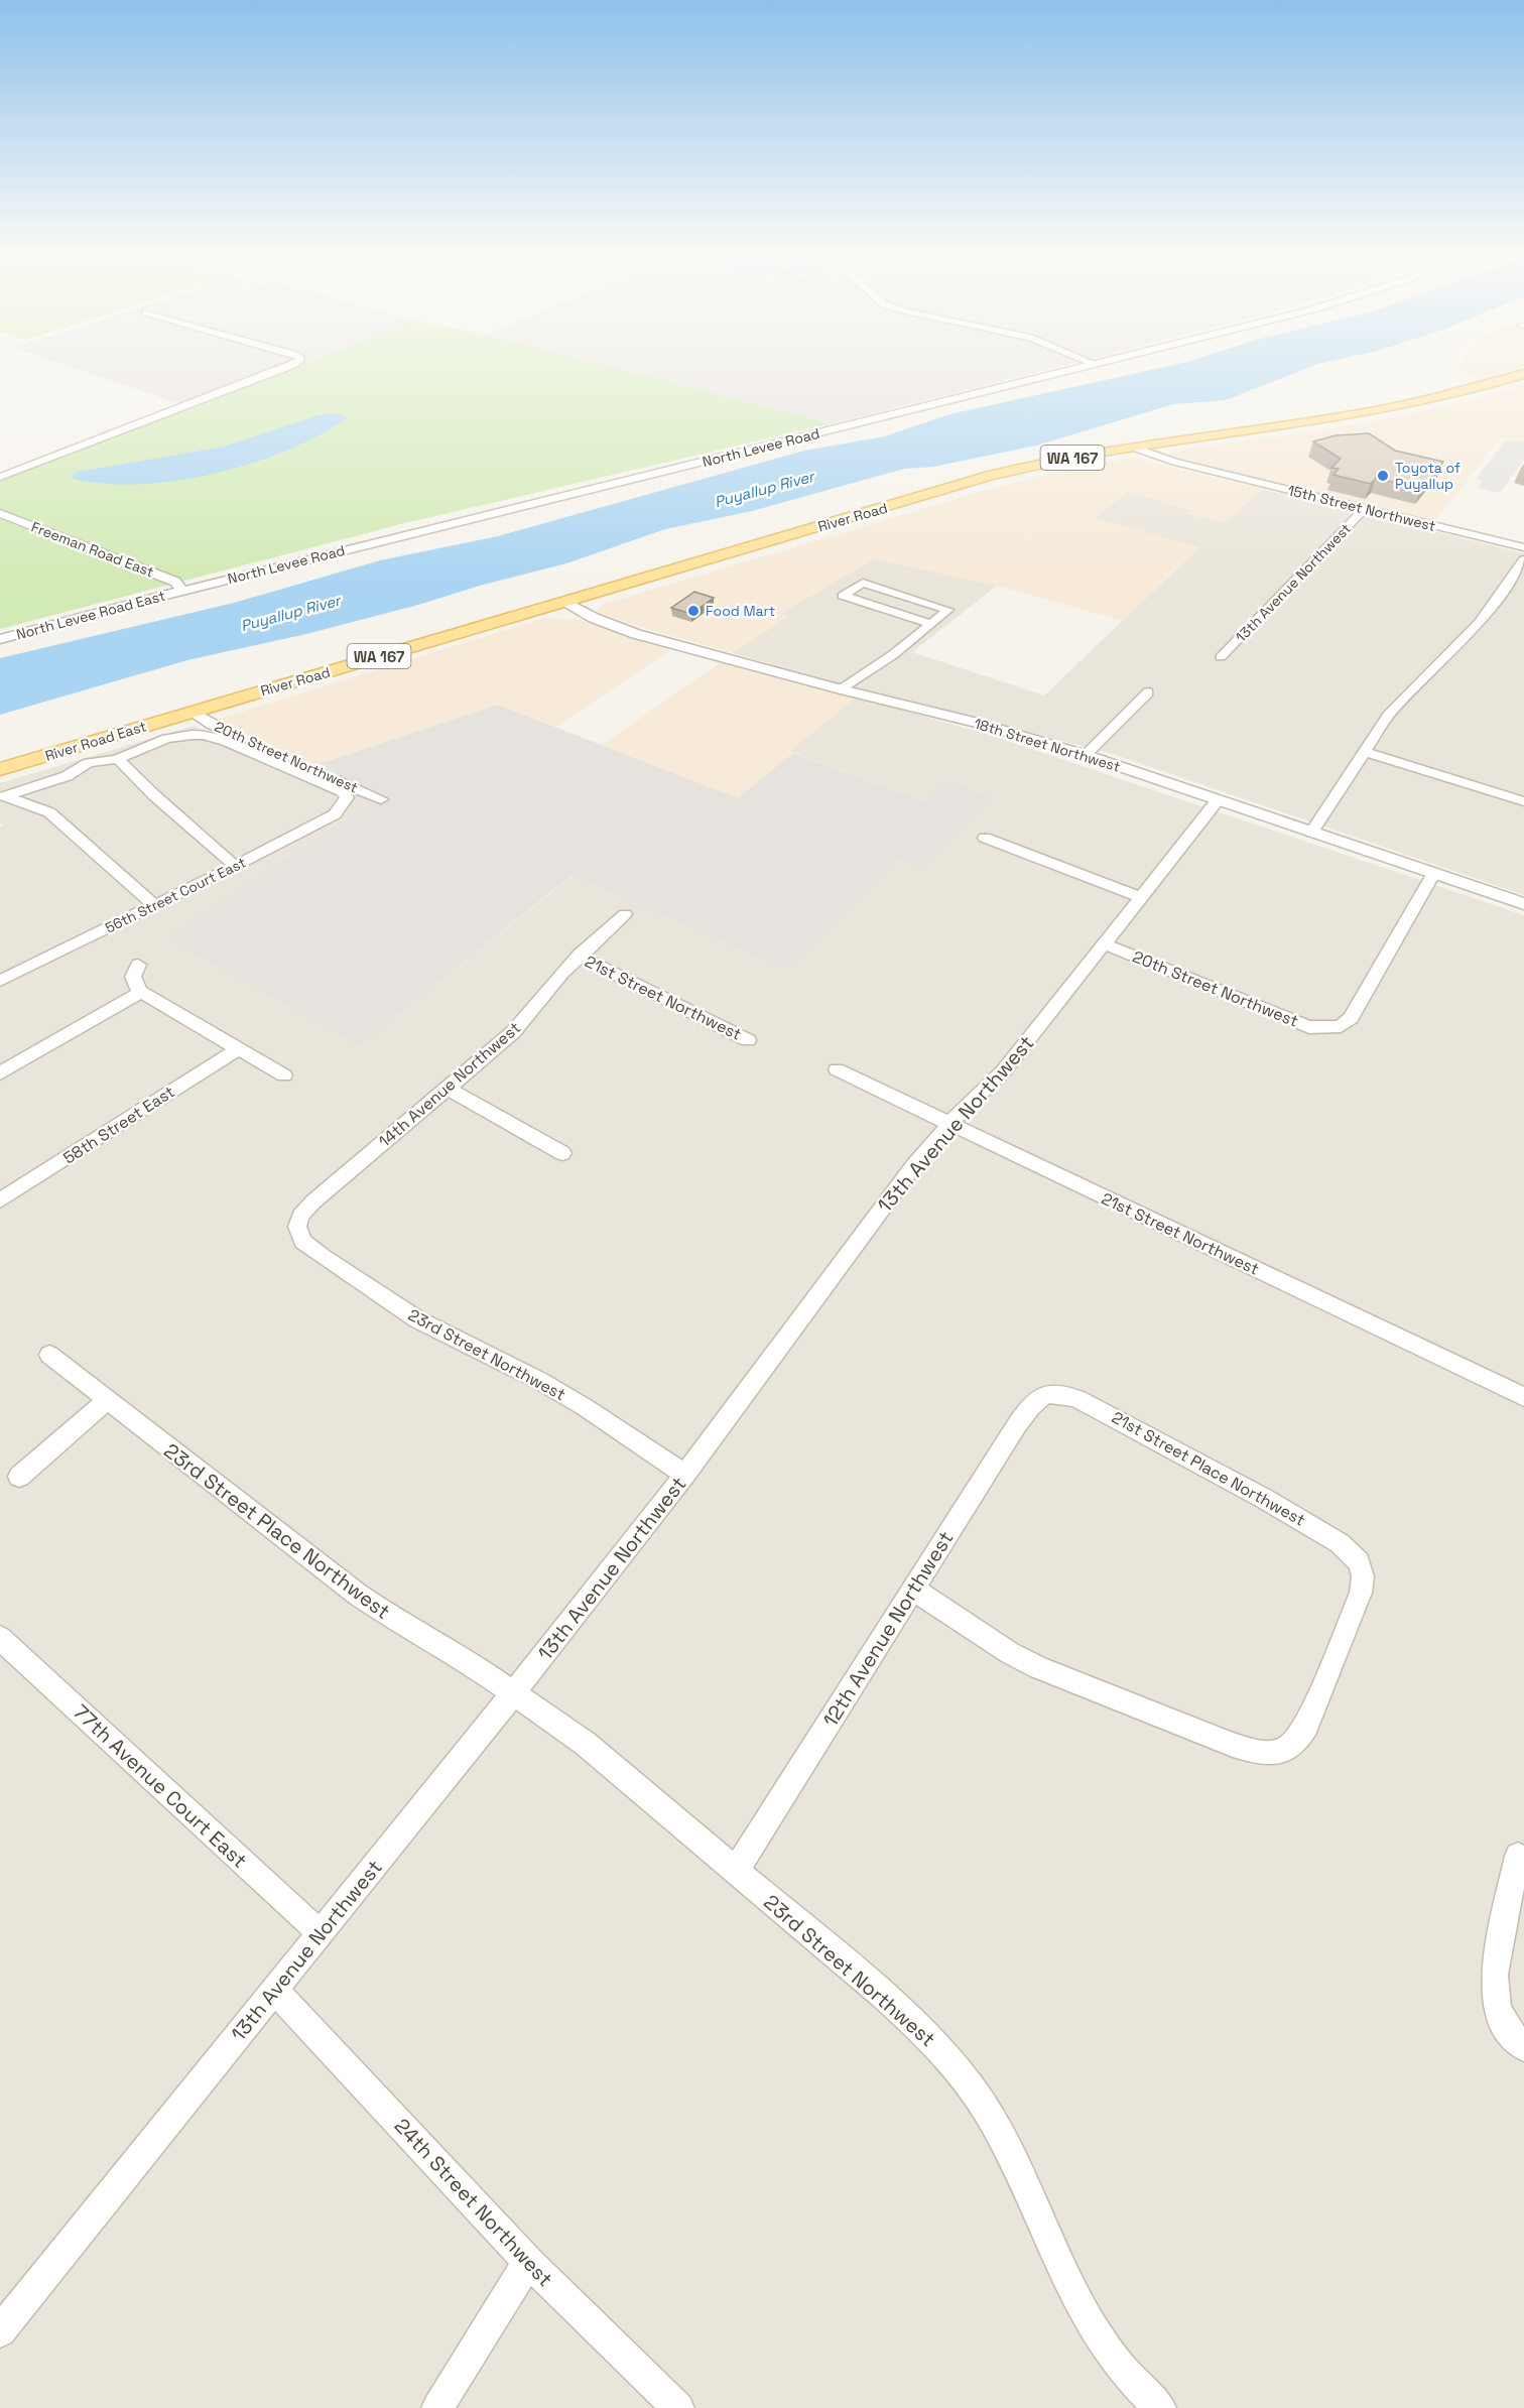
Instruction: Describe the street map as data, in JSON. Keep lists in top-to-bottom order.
{
  "streets": {
    "main road": ["WA 167", "River Road", "River Road East"],
    "street": [
      "North Levee Road",
      "15th Street Northwest",
      "Freeman Road East",
      "13th Avenue Northwest",
      "North Levee Road East",
      "18th Street Northwest",
      "20th Street Northwest",
      "56th Street Court East",
      "21st Street Northwest",
      "14th Avenue Northwest",
      "58th Street East",
      "23rd Street Northwest",
      "21st Street Place Northwest",
      "23rd Street Place Northwest",
      "12th Avenue Northwest",
      "77th Avenue Court East",
      "24th Street Northwest"
    ]
  },
  "crossings": [
    ["North Levee Road", "Freeman Road East"],
    ["North Levee Road", "North Levee Road East"],
    ["15th Street Northwest", "River Road"],
    ["15th Street Northwest", "13th Avenue Northwest"],
    ["River Road", "River Road East"],
    ["River Road", "18th Street Northwest"],
    ["River Road", "20th Street Northwest"],
    ["Freeman Road East", "North Levee Road East"],
    ["13th Avenue Northwest", "18th Street Northwest"],
    ["13th Avenue Northwest", "20th Street Northwest"],
    ["13th Avenue Northwest", "21st Street Northwest"],
    ["13th Avenue Northwest", "23rd Street Northwest"],
    ["13th Avenue Northwest", "23rd Street Place Northwest"],
    ["13th Avenue Northwest", "77th Avenue Court East"],
    ["13th Avenue Northwest", "24th Street Northwest"],
    ["River Road East", "20th Street Northwest"],
    ["18th Street Northwest", "20th Street Northwest"],
    ["21st Street Northwest", "14th Avenue Northwest"],
    ["14th Avenue Northwest", "23rd Street Northwest"],
    ["23rd Street Northwest", "23rd Street Place Northwest"],
    ["23rd Street Northwest", "12th Avenue Northwest"],
    ["21st Street Place Northwest", "12th Avenue Northwest"]
  ],
  "water": ["Puyallup River"],
  "places": ["Toyota of Puyallup", "Food Mart"]
}
